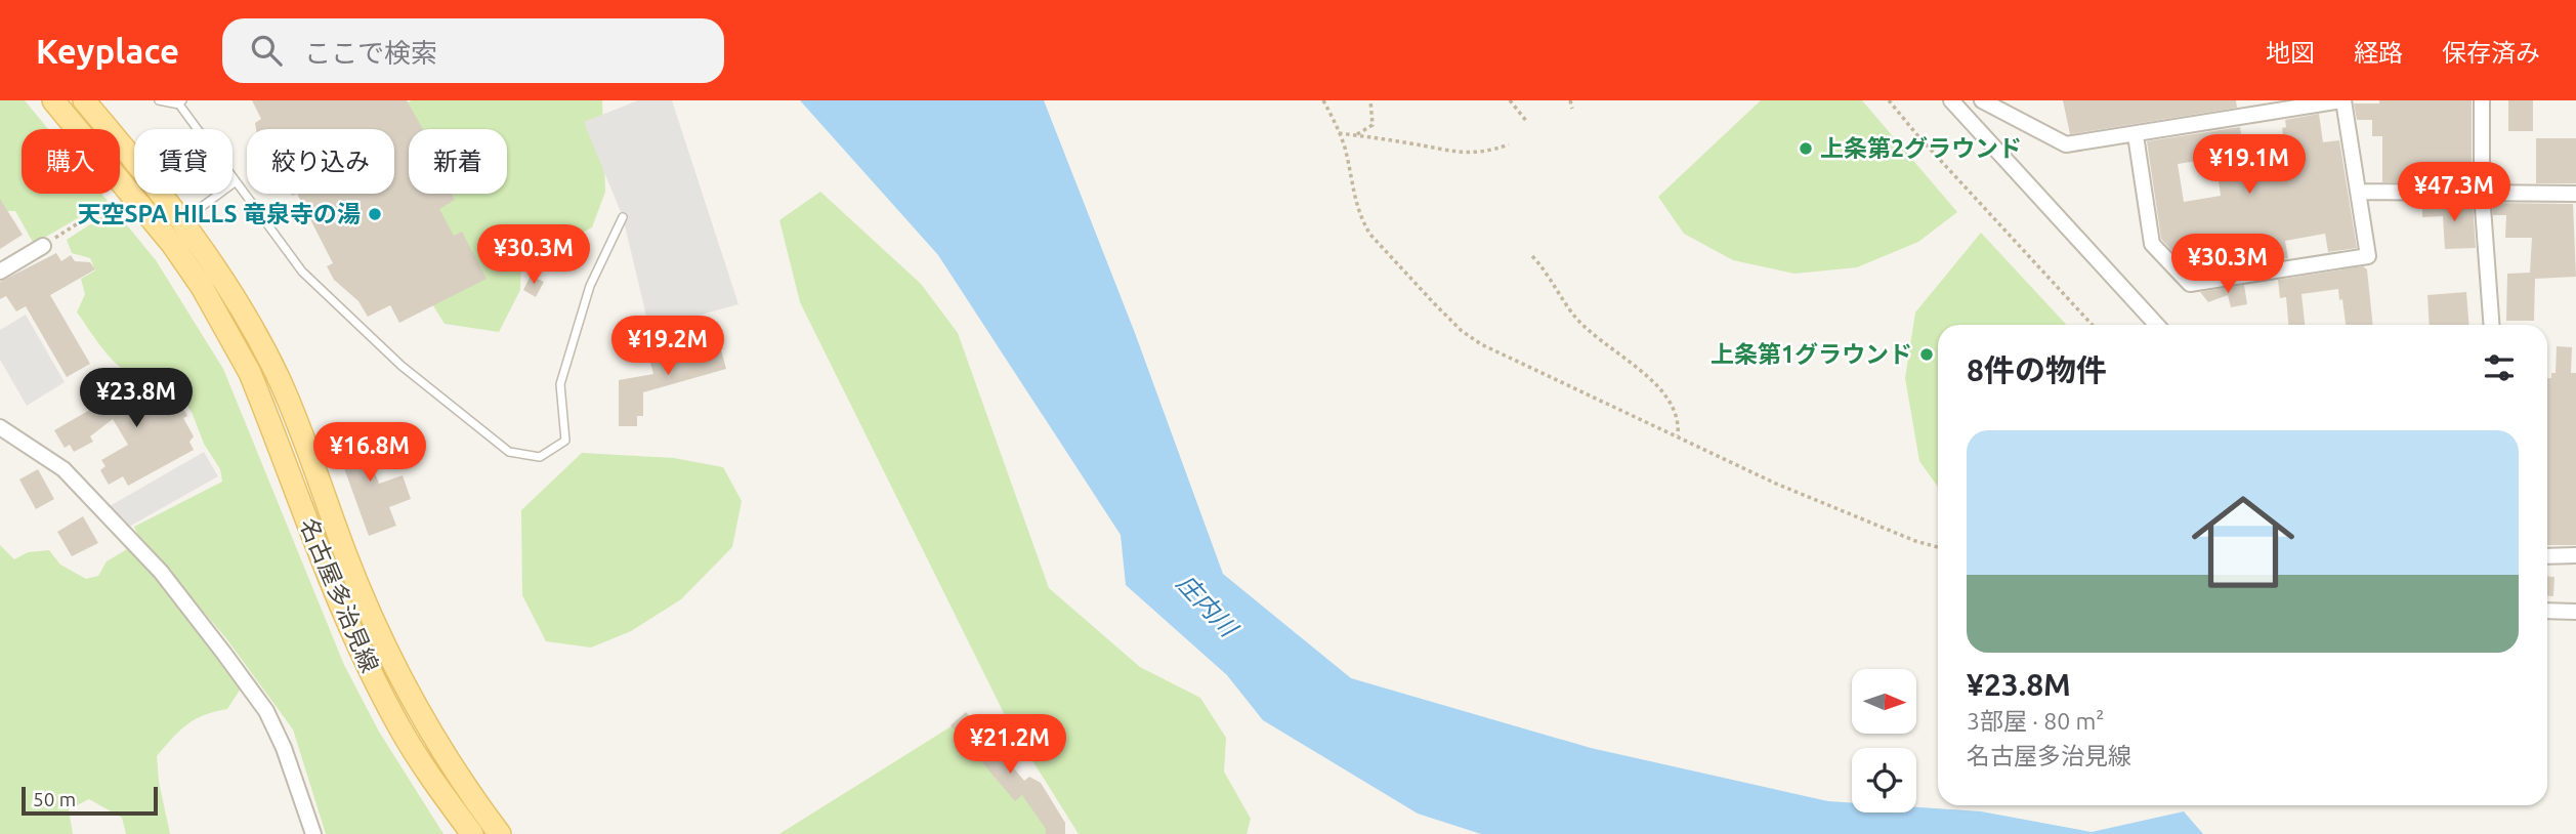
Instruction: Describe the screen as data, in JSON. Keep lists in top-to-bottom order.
{
  "streets": {
    "main road": ["名古屋多治見線"]
  },
  "water": ["庄内川"],
  "places": ["上条第2グラウンド", "天空SPA HILLS 竜泉寺の湯", "上条第1グラウンド"],
  "scale_bar": "50 m",
  "north": "right",
  "page": {
    "header": "Keyplace",
    "search": "ここで検索",
    "nav": ["地図", "経路", "保存済み"],
    "chip": [
      "購入",
      "賃貸",
      "絞り込み",
      "新着"
    ],
    "price": [
      "¥19.1M",
      "¥47.3M",
      "¥30.3M",
      "¥30.3M",
      "¥19.2M",
      "¥23.8M",
      "¥16.8M",
      "¥21.2M"
    ],
    "heading": "8件の物件",
    "list": [
      {
        "name": "¥23.8M",
        "note": "3部屋 · 80 m² · 名古屋多治見線"
      }
    ],
    "scale": "50 m"
  }
}
